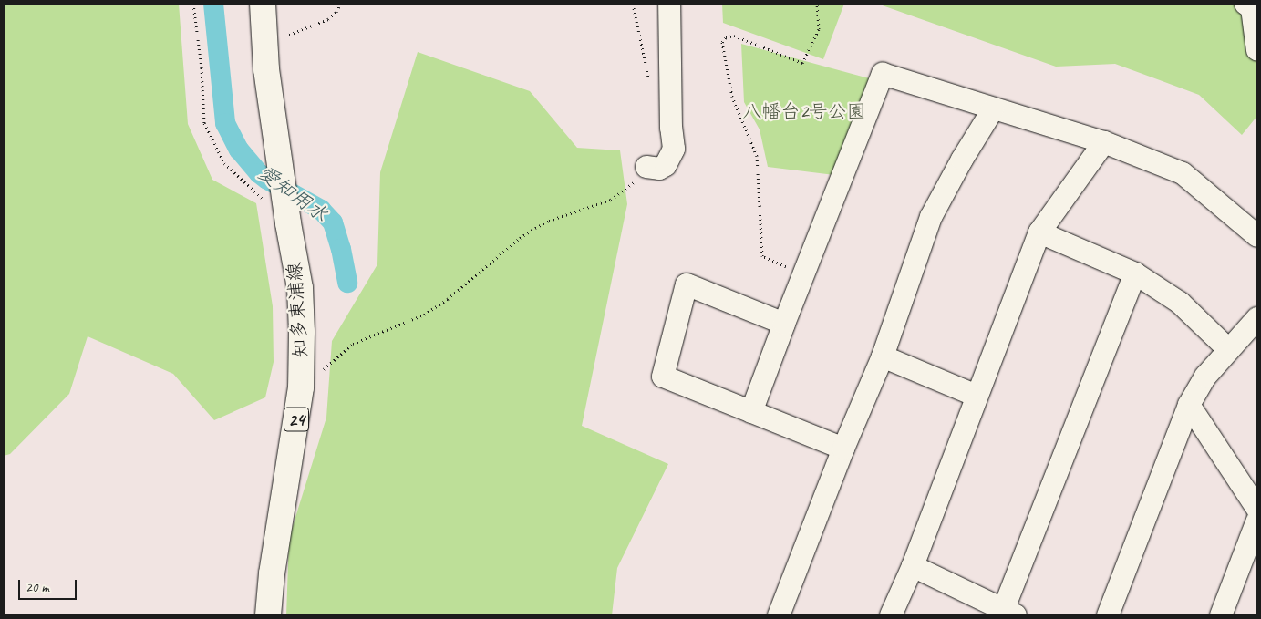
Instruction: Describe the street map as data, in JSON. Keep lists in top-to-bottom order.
{
  "streets": {
    "main road": ["知多東浦線", "24"]
  },
  "water": ["愛知用水"],
  "parks": ["八幡台2号公園"],
  "scale_bar": "20 m"
}
